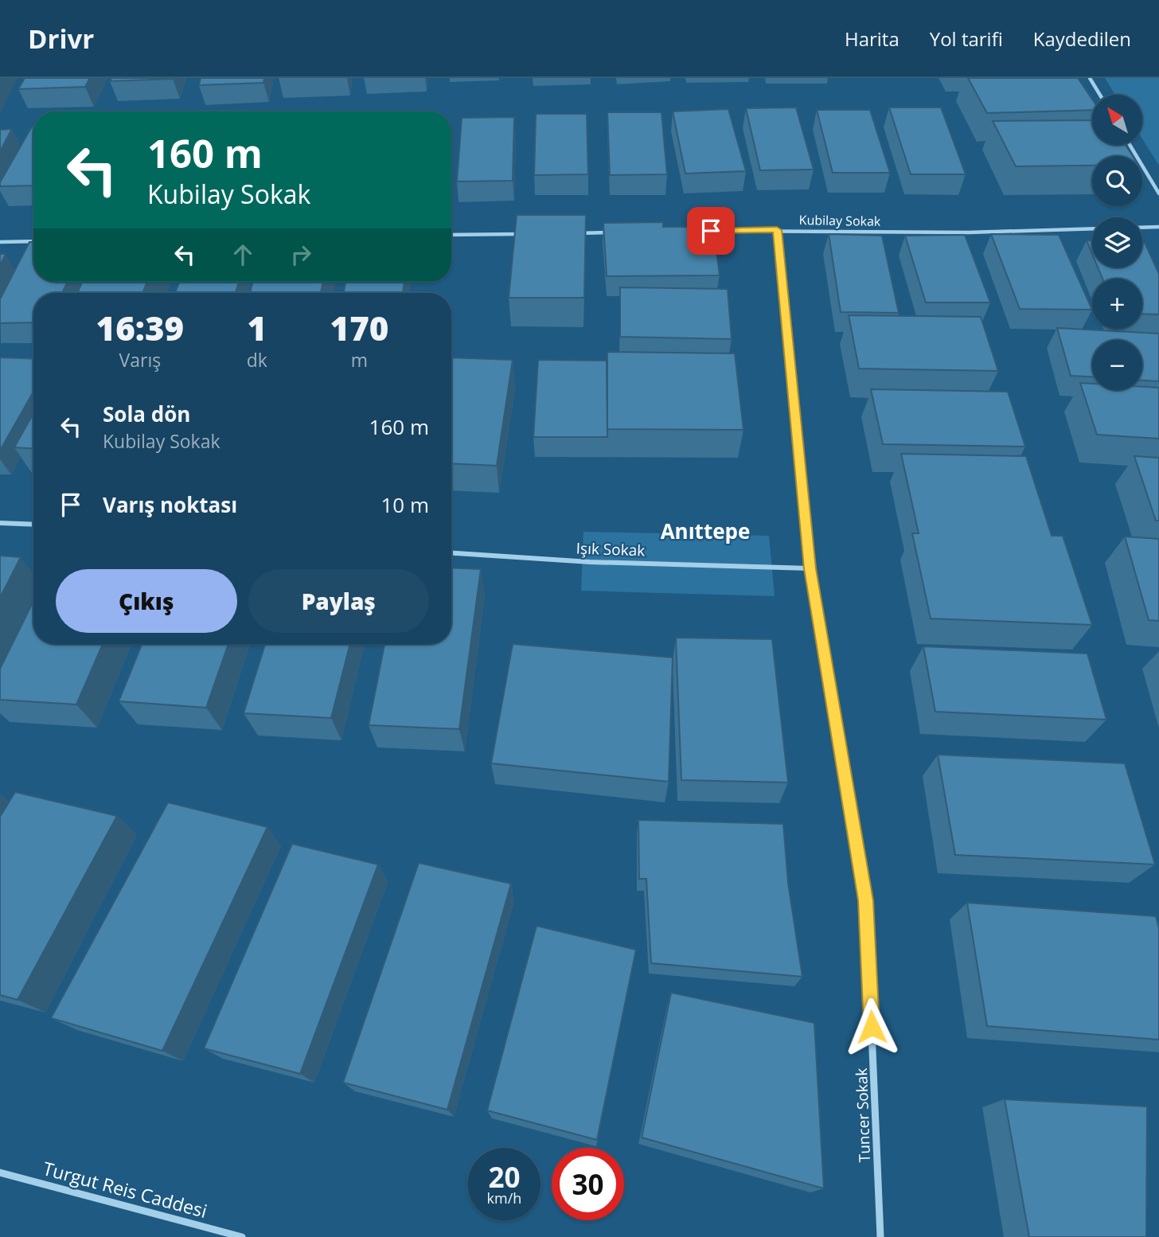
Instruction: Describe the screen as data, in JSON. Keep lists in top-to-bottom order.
{
  "streets": {
    "street": [
      "Kubilay Sokak",
      "Işık Sokak",
      "Tuncer Sokak",
      "Turgut Reis Caddesi"
    ]
  },
  "crossings": [
    ["Kubilay Sokak", "Tuncer Sokak"],
    ["Işık Sokak", "Tuncer Sokak"]
  ],
  "districts": ["Anıttepe"],
  "north": "top left",
  "page": {
    "header": "Drivr",
    "nav": ["Harita", "Yol tarifi", "Kaydedilen"],
    "map_buttons": ["+", "−"],
    "turn": ["160 m", "Kubilay Sokak"],
    "eta": [
      "16:39",
      "Varış",
      "1",
      "dk",
      "170",
      "m"
    ],
    "list": [
      {
        "name": "Sola dön",
        "note": "Kubilay Sokak",
        "value": "160 m"
      },
      {
        "name": "Varış noktası",
        "value": "10 m"
      }
    ],
    "buttons": ["Çıkış", "Paylaş"],
    "speed": "20 km/h",
    "limit": "30"
  }
}
